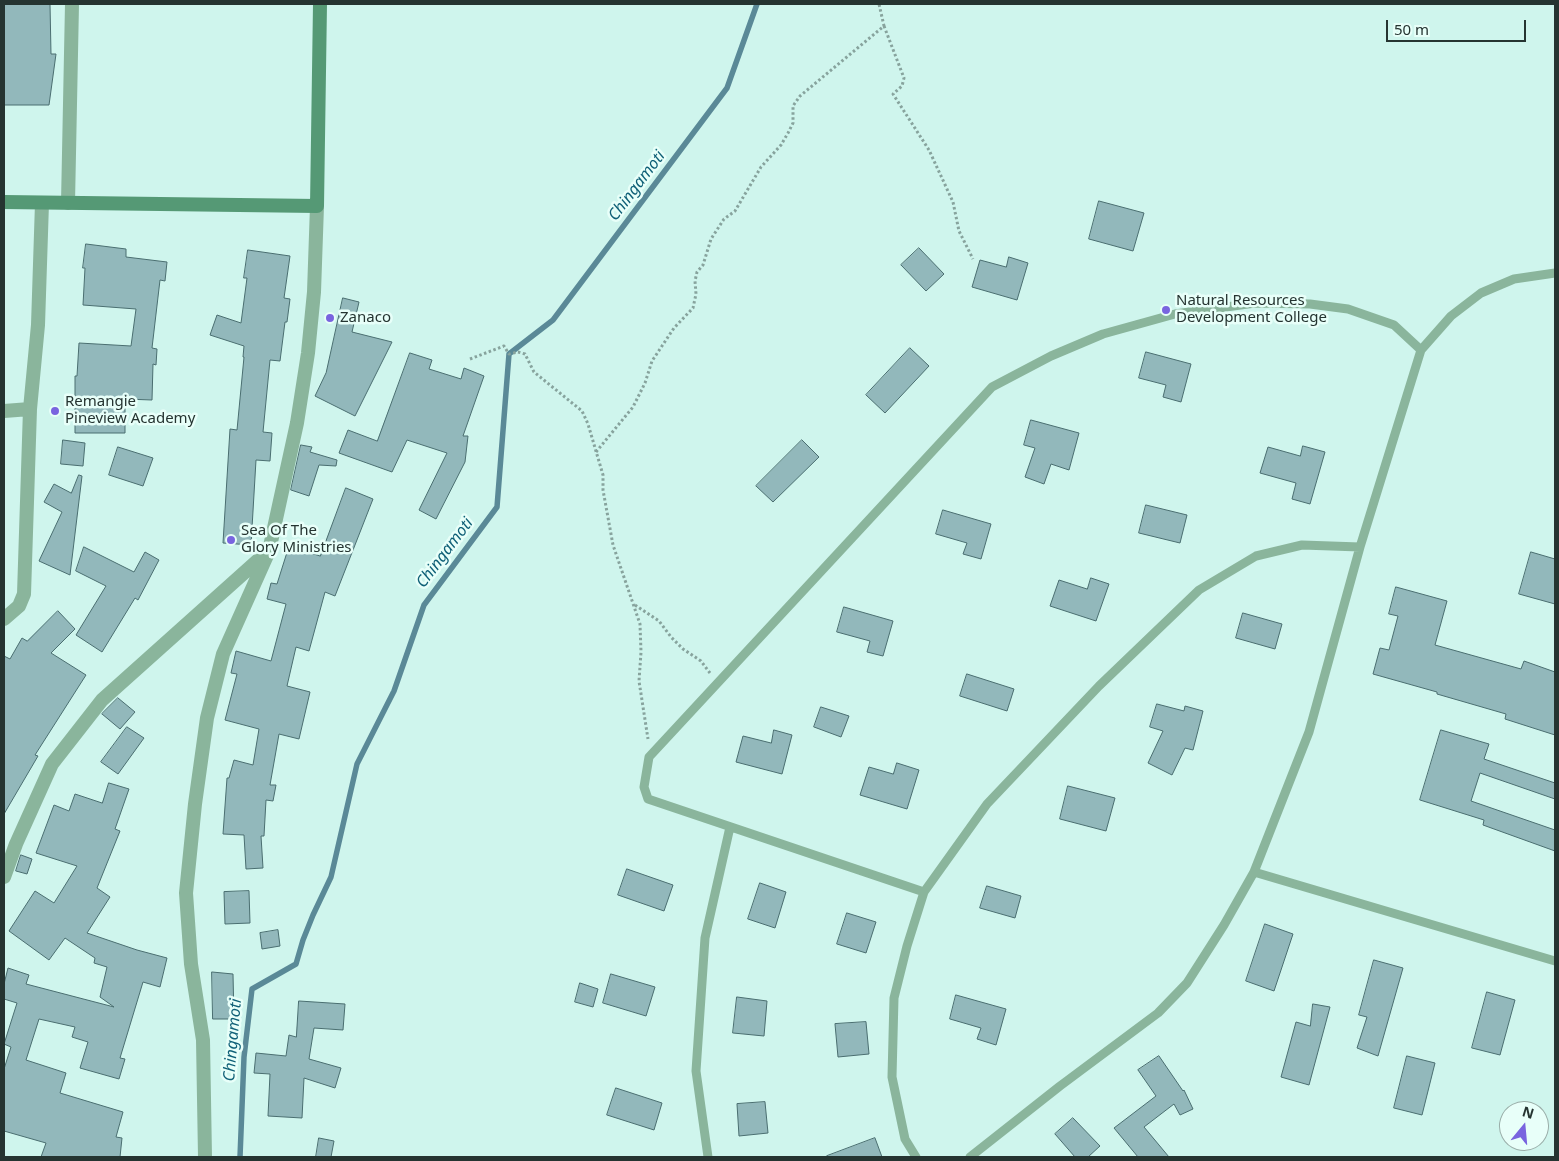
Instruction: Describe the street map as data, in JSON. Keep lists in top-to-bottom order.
{
  "water": ["Chingamoti"],
  "places": [
    "Natural Resources Development College",
    "Zanaco",
    "Remangie Pineview Academy",
    "Sea Of The Glory Ministries"
  ],
  "scale_bar": "50 m",
  "north": "top"
}
